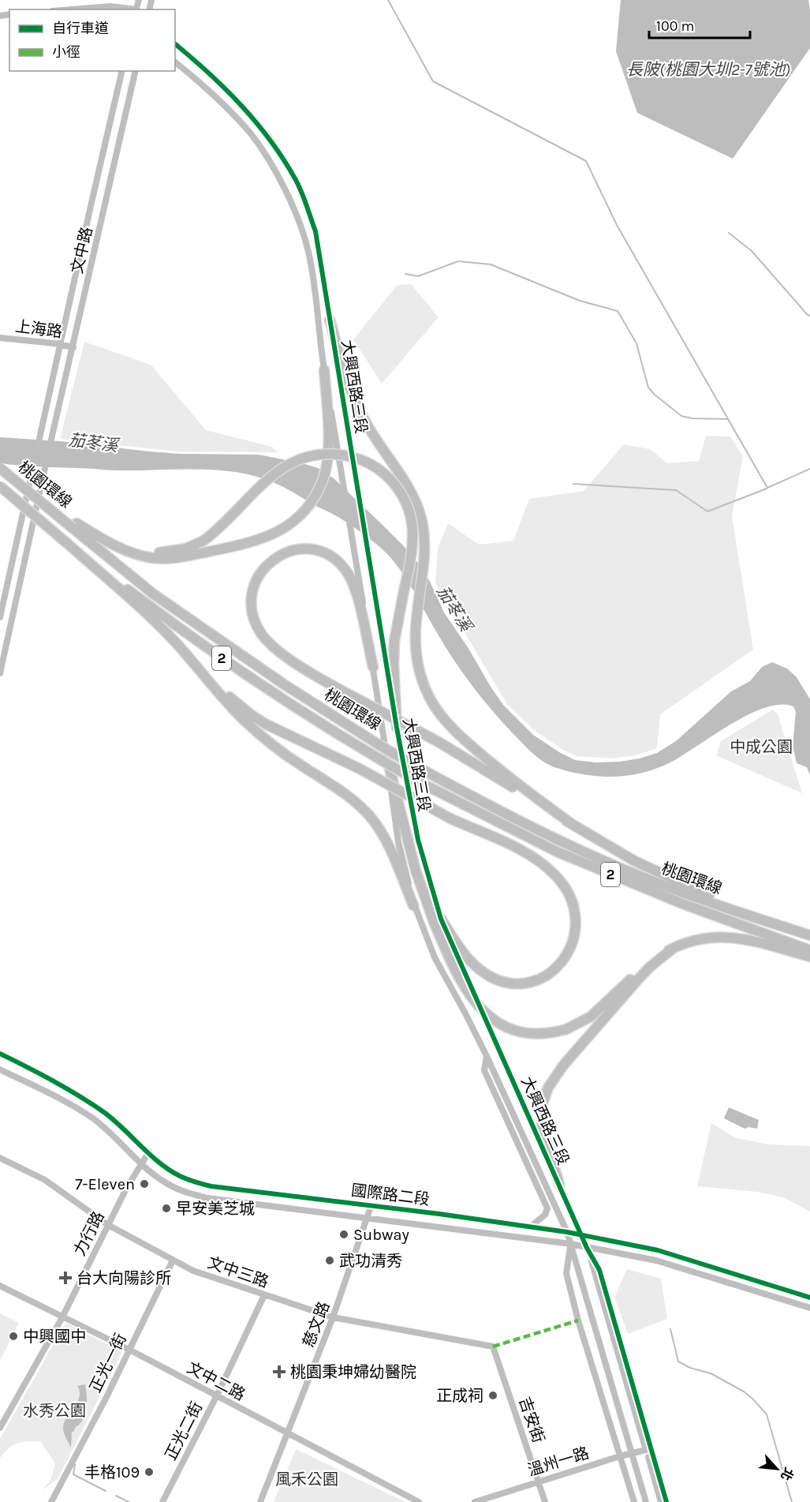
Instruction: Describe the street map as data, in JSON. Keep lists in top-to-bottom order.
{
  "streets": {
    "highway": ["桃園環線", "2"],
    "street": [
      "文中路",
      "上海路",
      "大興西路三段",
      "國際路二段",
      "力行路",
      "文中三路",
      "慈文路",
      "正光一街",
      "文中二路",
      "吉安街",
      "正光二街",
      "溫州一路"
    ]
  },
  "crossings": [
    ["文中路", "上海路"],
    ["大興西路三段", "桃園環線"],
    ["大興西路三段", "國際路二段"],
    ["大興西路三段", "溫州一路"],
    ["國際路二段", "力行路"],
    ["國際路二段", "慈文路"],
    ["力行路", "文中三路"],
    ["力行路", "文中二路"],
    ["文中三路", "慈文路"],
    ["文中三路", "正光一街"],
    ["文中三路", "吉安街"],
    ["文中三路", "正光二街"],
    ["慈文路", "文中二路"],
    ["正光一街", "文中二路"],
    ["文中二路", "正光二街"],
    ["吉安街", "溫州一路"]
  ],
  "water": ["長陂(桃園大圳2-7號池)", "茄苳溪"],
  "parks": ["中成公園", "水秀公園", "風禾公園"],
  "places": {
    "other": [
      "7-Eleven",
      "早安美芝城",
      "Subway",
      "武功清秀",
      "中興國中",
      "正成祠",
      "丰格109"
    ],
    "health": ["台大向陽診所", "桃園秉坤婦幼醫院"]
  },
  "legend": ["自行車道", "小徑"],
  "scale_bar": "100 m",
  "north": "bottom right"
}
